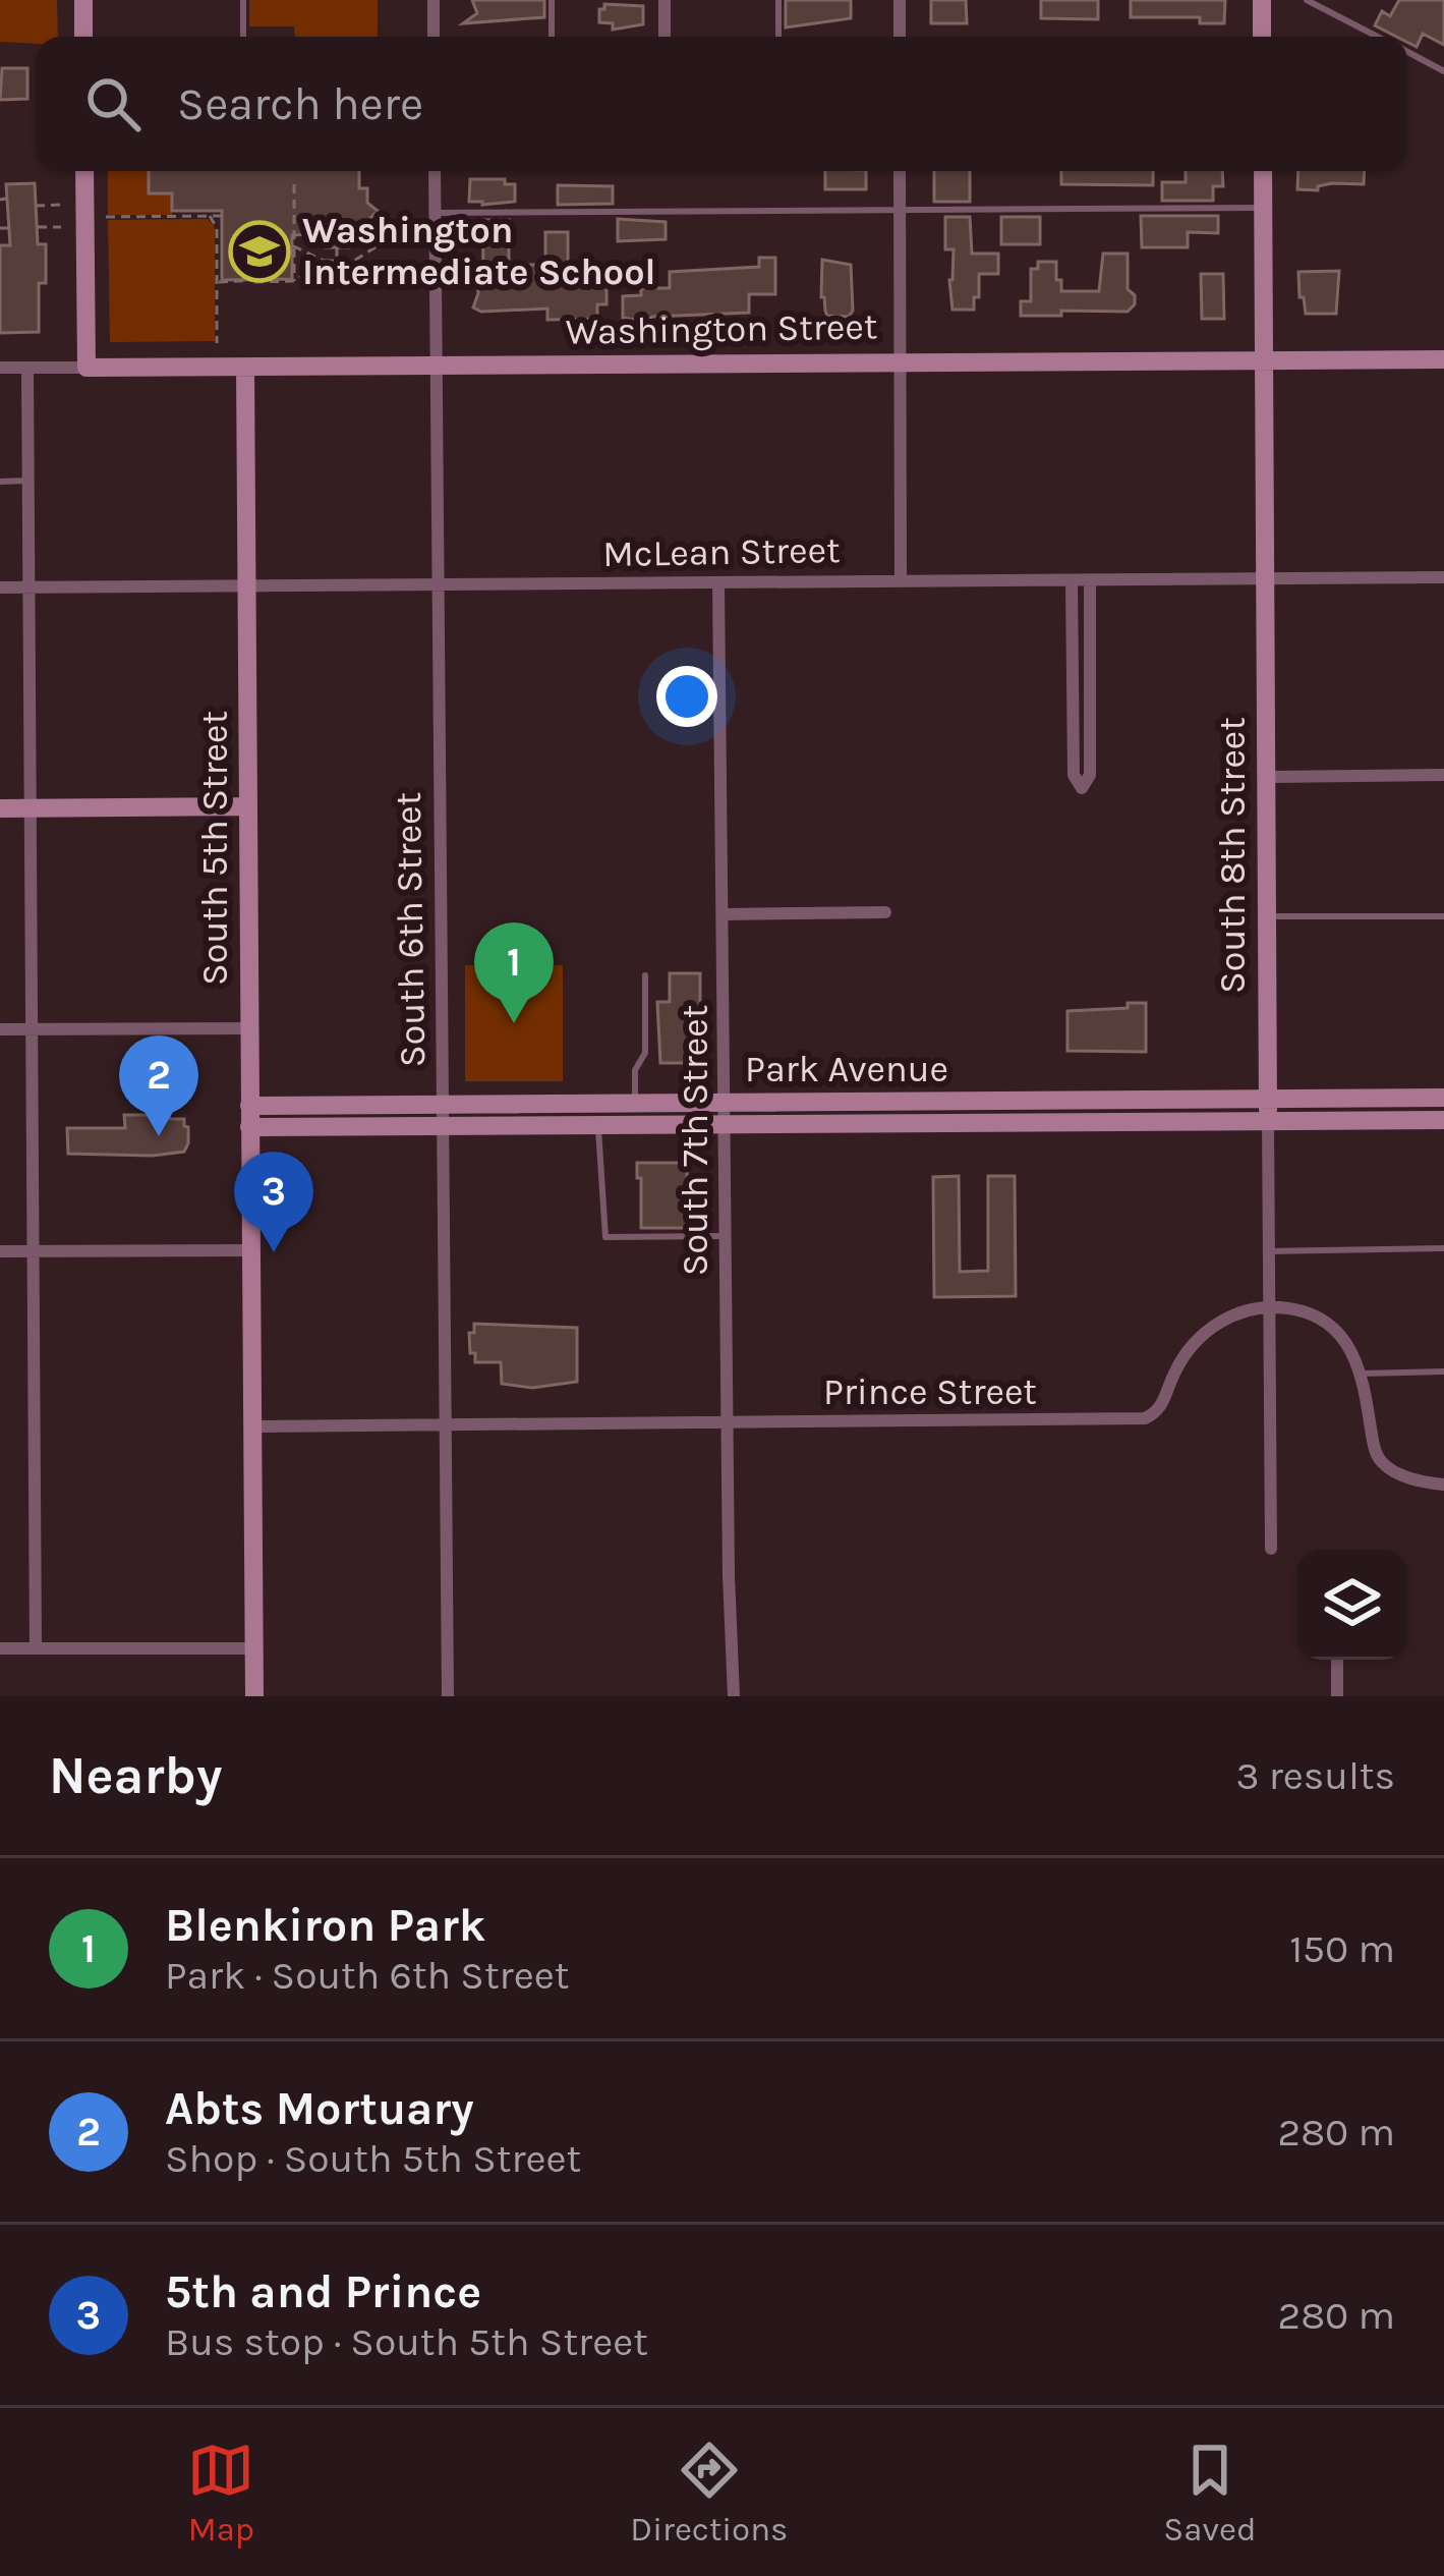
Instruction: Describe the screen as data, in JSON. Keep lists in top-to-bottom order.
{
  "streets": {
    "street": [
      "Washington Street",
      "McLean Street",
      "South 5th Street",
      "South 8th Street",
      "South 6th Street",
      "Park Avenue",
      "South 7th Street",
      "Prince Street"
    ]
  },
  "crossings": [
    ["Washington Street", "South 5th Street"],
    ["Washington Street", "South 8th Street"],
    ["Washington Street", "South 6th Street"],
    ["McLean Street", "South 5th Street"],
    ["McLean Street", "South 8th Street"],
    ["McLean Street", "South 6th Street"],
    ["McLean Street", "South 7th Street"],
    ["South 5th Street", "Park Avenue"],
    ["South 5th Street", "Prince Street"],
    ["South 8th Street", "Park Avenue"],
    ["South 8th Street", "Prince Street"],
    ["South 6th Street", "Park Avenue"],
    ["South 6th Street", "Prince Street"],
    ["Park Avenue", "South 7th Street"],
    ["South 7th Street", "Prince Street"]
  ],
  "places": {
    "school or university": ["Washington Intermediate School"]
  },
  "page": {
    "search": "Search here",
    "pins": ["1", "2", "3"],
    "heading": ["Nearby", "3 results"],
    "list": [
      {
        "mark": "1",
        "name": "Blenkiron Park",
        "note": "Park · South 6th Street",
        "value": "150 m"
      },
      {
        "mark": "2",
        "name": "Abts Mortuary",
        "note": "Shop · South 5th Street",
        "value": "280 m"
      },
      {
        "mark": "3",
        "name": "5th and Prince",
        "note": "Bus stop · South 5th Street",
        "value": "280 m"
      }
    ],
    "nav": ["Map", "Directions", "Saved"]
  }
}
